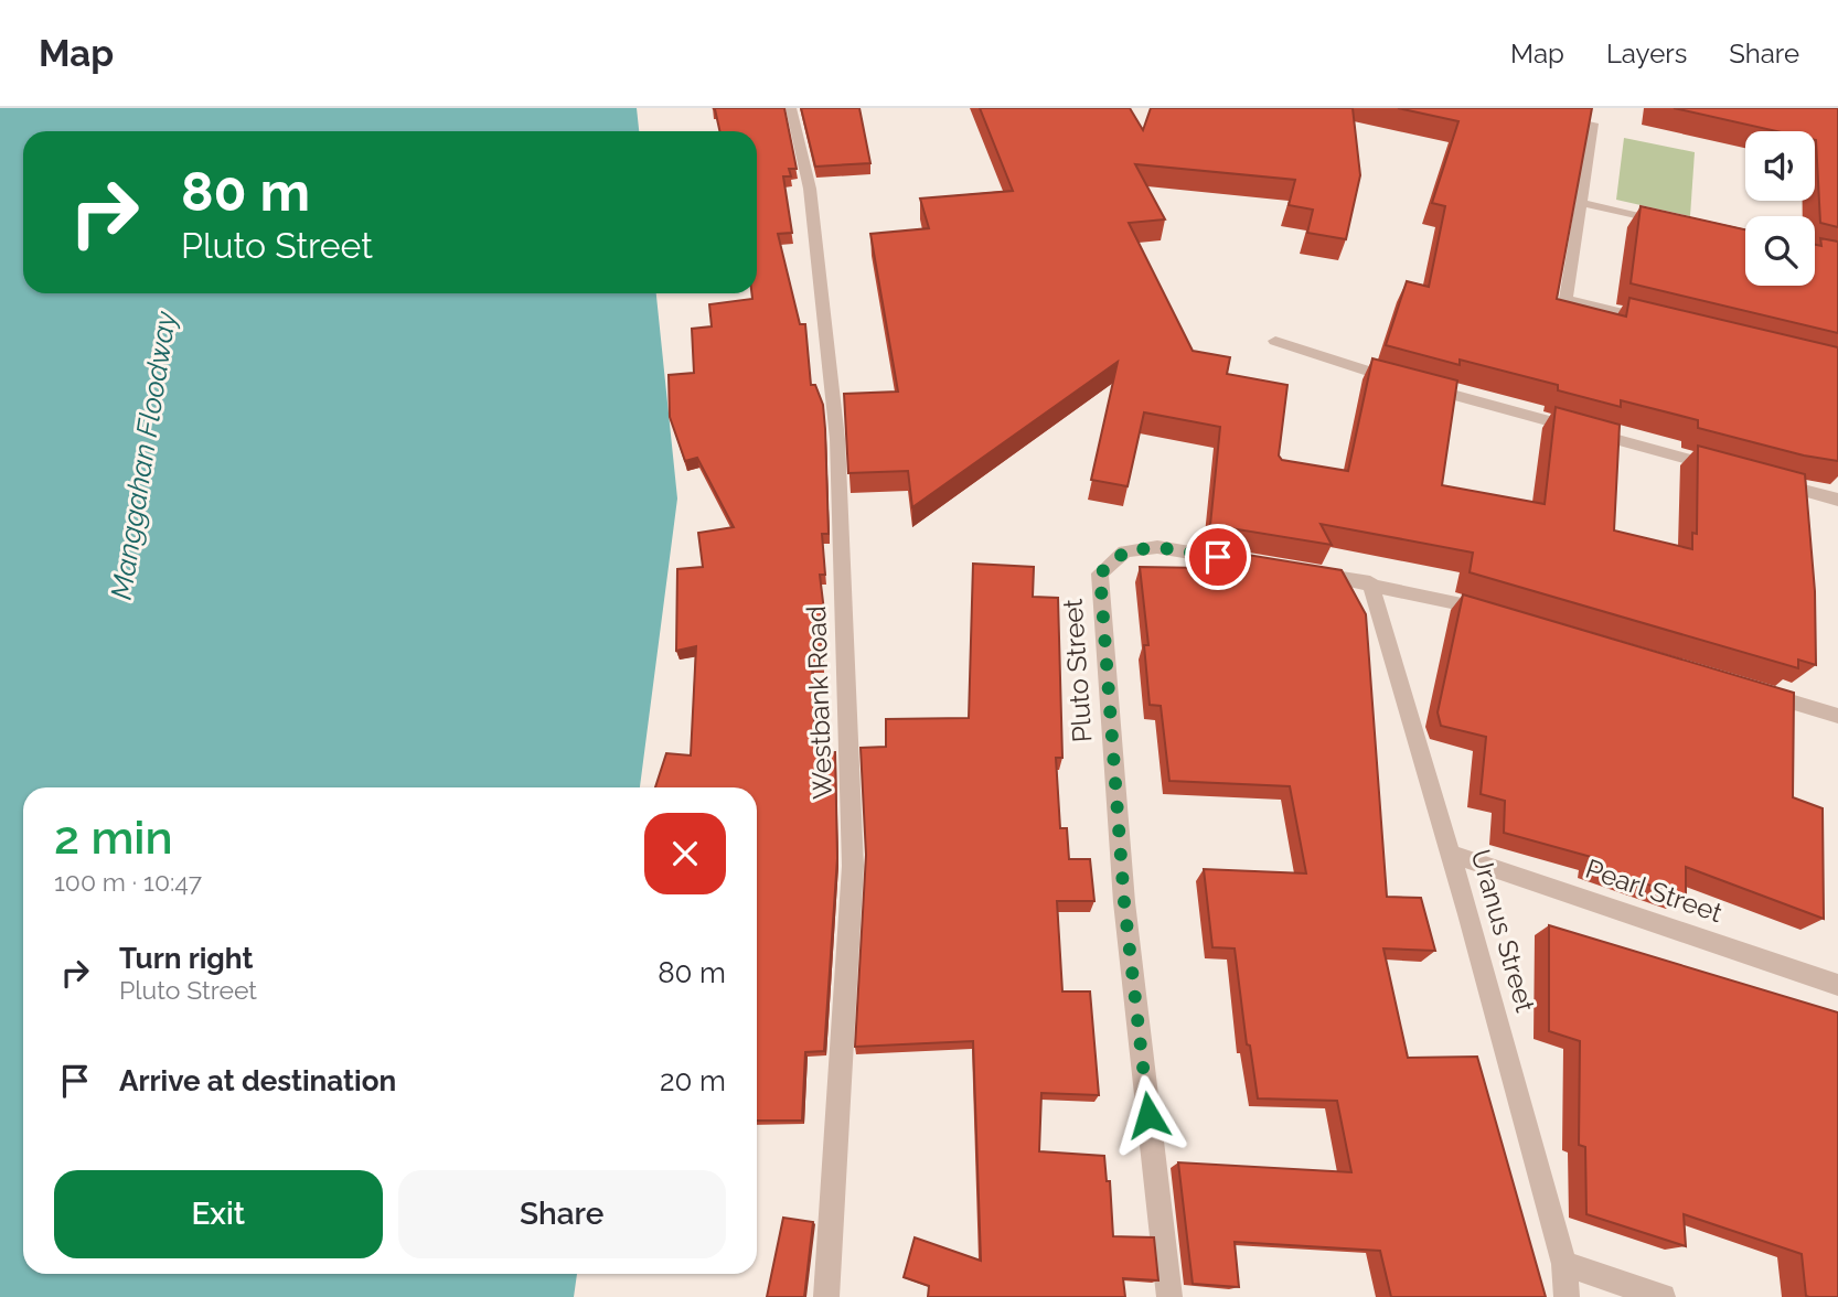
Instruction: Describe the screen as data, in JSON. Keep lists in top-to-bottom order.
{
  "streets": {
    "street": [
      "Pluto Street",
      "Westbank Road",
      "Pearl Street",
      "Uranus Street"
    ]
  },
  "crossings": [
    ["Pearl Street", "Uranus Street"]
  ],
  "water": ["Manggahan Floodway"],
  "page": {
    "header": "Map",
    "nav": ["Map", "Layers", "Share"],
    "turn": ["80 m", "Pluto Street"],
    "heading": ["2 min", "100 m · 10:47"],
    "list": [
      {
        "name": "Turn right",
        "note": "Pluto Street",
        "value": "80 m"
      },
      {
        "name": "Arrive at destination",
        "value": "20 m"
      }
    ],
    "buttons": ["Exit", "Share"]
  }
}
